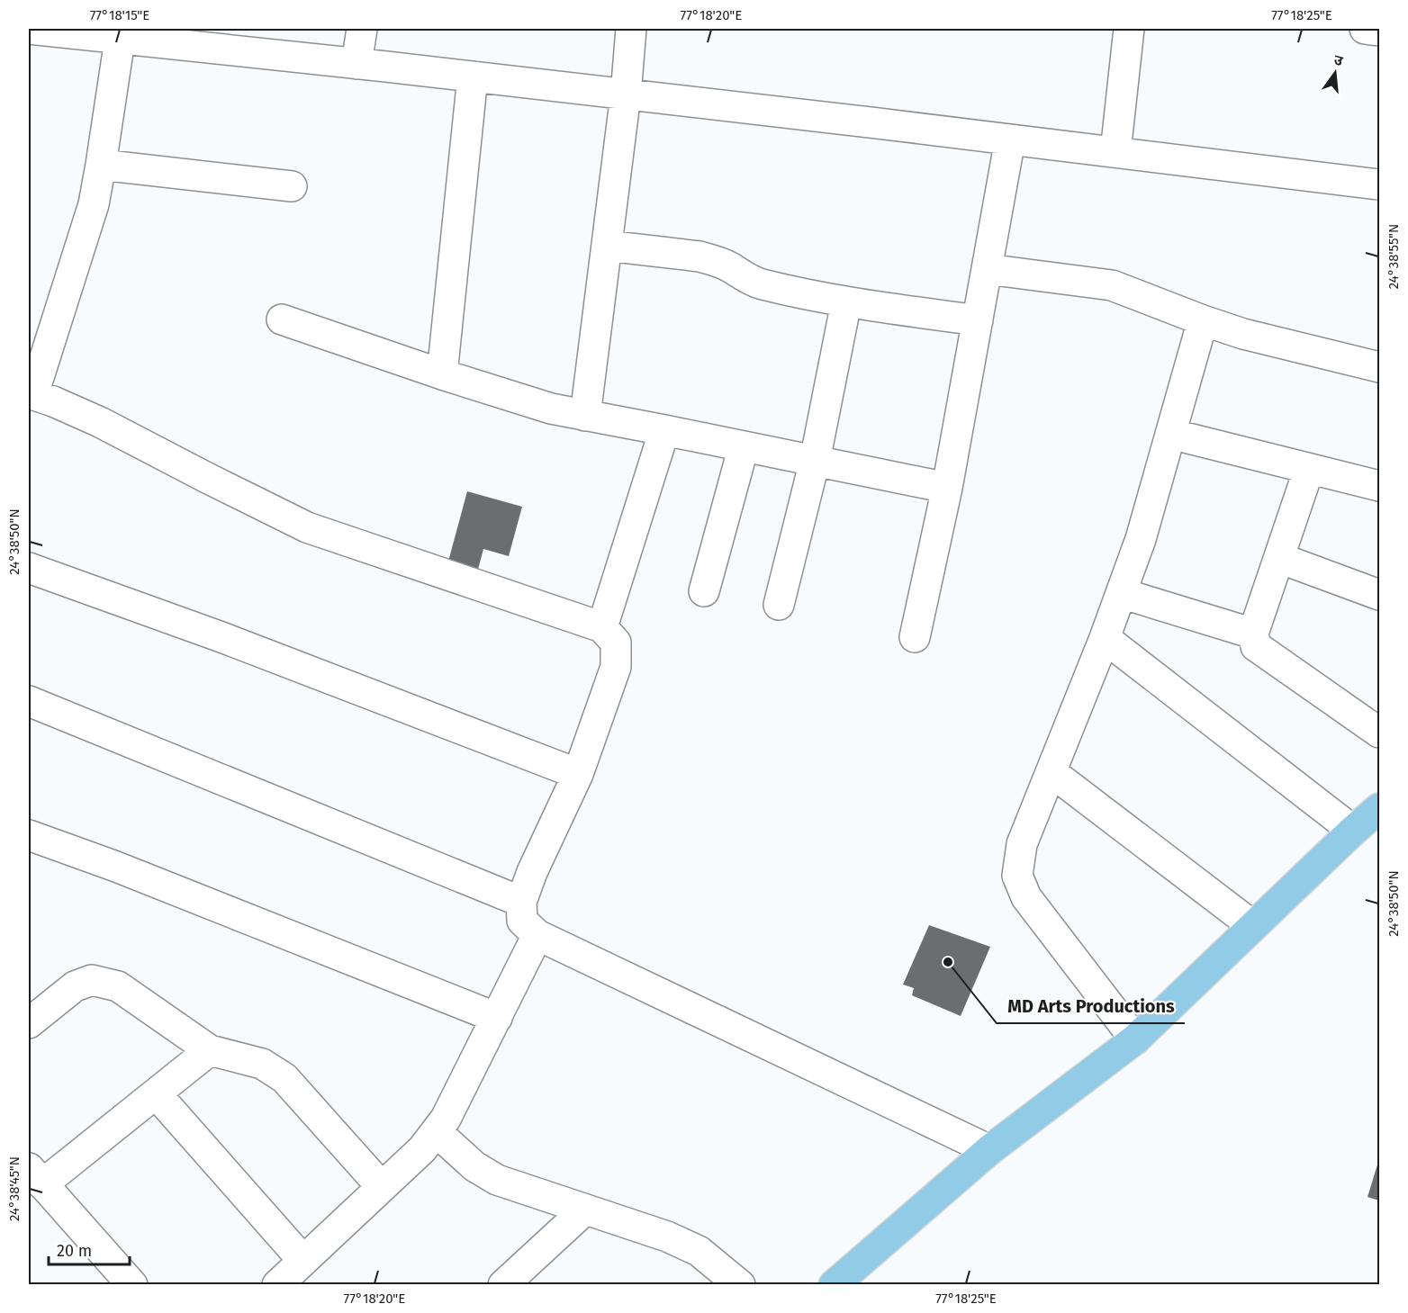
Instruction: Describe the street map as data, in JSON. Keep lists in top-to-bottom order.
{
  "places": ["MD Arts Productions"],
  "scale_bar": "20 m",
  "north": "top",
  "coordinates": [
    "77°18'15\"E",
    "77°18'20\"E",
    "77°18'25\"E",
    "24°38'55\"N",
    "24°38'50\"N",
    "24°38'45\"N"
  ]
}
